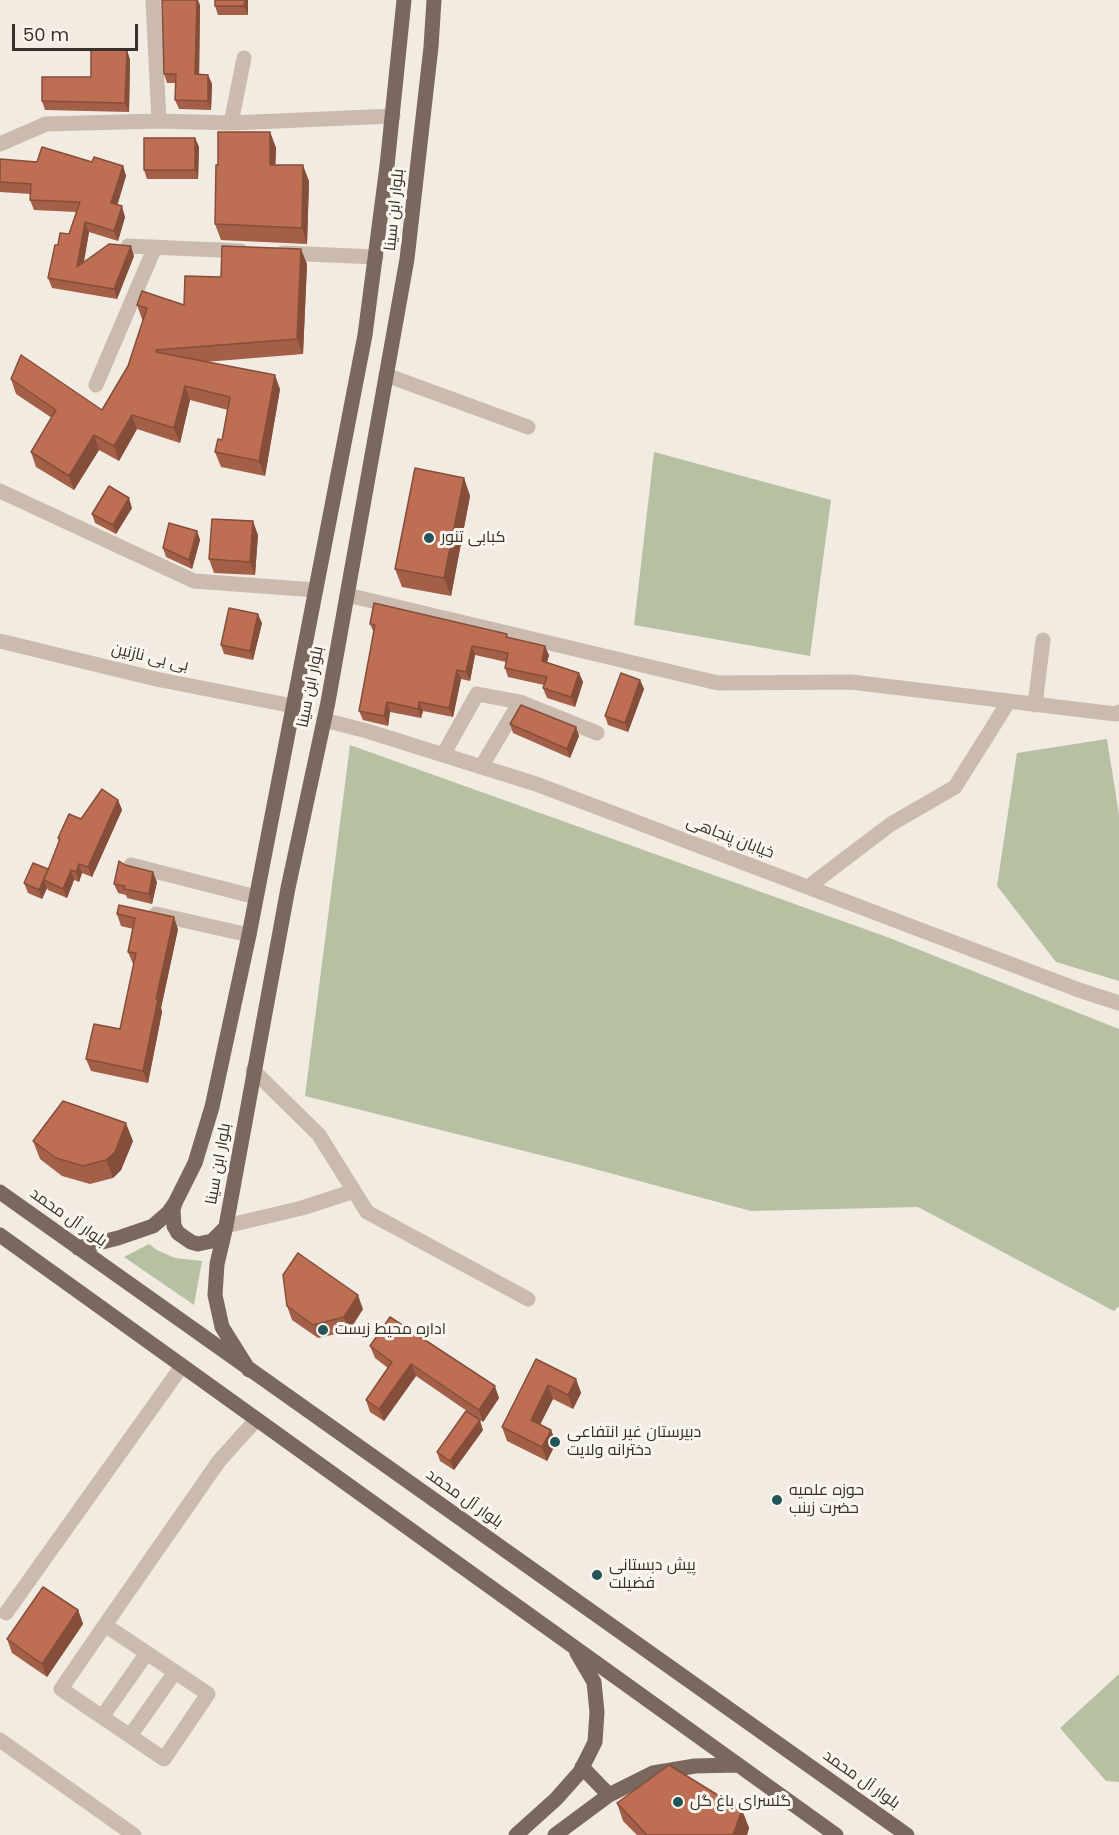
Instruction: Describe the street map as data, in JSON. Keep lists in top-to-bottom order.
{
  "streets": {
    "main road": ["بلوار ابن سینا", "بلوار آل محمد"],
    "street": ["بی بی نازنین", "خیابان پنجاهی"]
  },
  "crossings": [
    ["بلوار ابن سینا", "بی بی نازنین"],
    ["بلوار ابن سینا", "خیابان پنجاهی"],
    ["بلوار ابن سینا", "بلوار آل محمد"]
  ],
  "places": [
    "کبابی تنور",
    "اداره محیط زیست",
    "دبیرستان غیر انتفاعی دخترانه ولایت",
    "حوزه علمیه حضرت زینب",
    "پیش دبستانی فضیلت",
    "گلسرای باغ گل"
  ],
  "scale_bar": "50 m"
}
